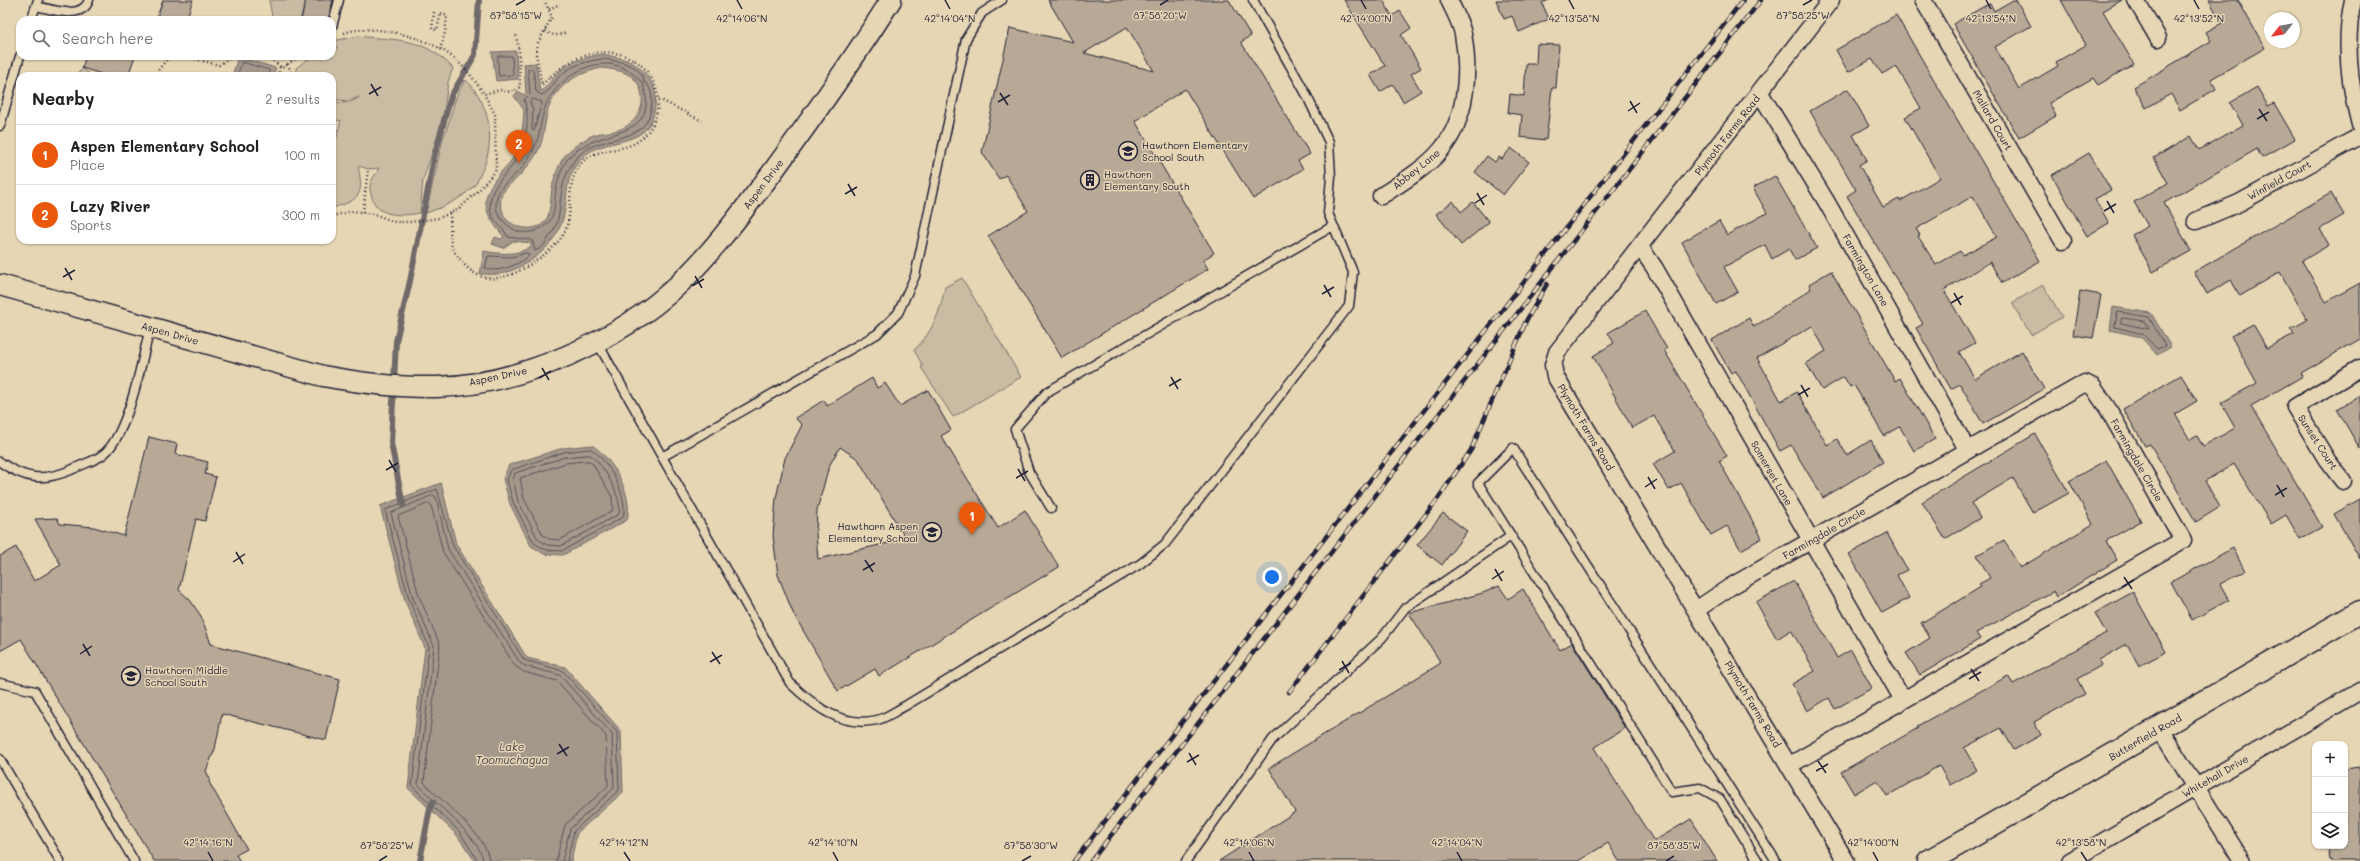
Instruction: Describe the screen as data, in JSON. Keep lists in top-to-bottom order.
{
  "streets": {
    "main road": ["Butterfield Road"],
    "street": [
      "Mallard Court",
      "Plymoth Farms Road",
      "Abbey Lane",
      "Winfield Court",
      "Aspen Drive",
      "Farmington Lane",
      "Sunset Court",
      "Farmingdale Circle",
      "Somerset Lane",
      "Whitehall Drive"
    ]
  },
  "crossings": [
    ["Plymoth Farms Road", "Farmington Lane"],
    ["Plymoth Farms Road", "Farmingdale Circle"],
    ["Plymoth Farms Road", "Somerset Lane"],
    ["Farmington Lane", "Farmingdale Circle"],
    ["Farmingdale Circle", "Somerset Lane"]
  ],
  "water": ["Lake Toomuchagua"],
  "places": {
    "school or university": ["Hawthorn Elementary School South", "Hawthorn Aspen Elementary School", "Hawthorn Middle School South"],
    "building": ["Hawthorn Elementary South"]
  },
  "north": "bottom left",
  "page": {
    "search": "Search here",
    "heading": ["Nearby", "2 results"],
    "list": [
      {
        "mark": "1",
        "name": "Aspen Elementary School",
        "note": "Place",
        "value": "100 m"
      },
      {
        "mark": "2",
        "name": "Lazy River",
        "note": "Sports",
        "value": "300 m"
      }
    ],
    "pins": ["2", "1"],
    "map_buttons": ["+", "−"]
  },
  "coordinates": [
    "87°58'15\"W",
    "87°58'20\"W",
    "87°58'25\"W",
    "42°14'06\"N",
    "42°14'04\"N",
    "42°14'00\"N",
    "42°13'58\"N",
    "42°13'54\"N",
    "42°13'52\"N",
    "42°14'16\"N",
    "42°14'12\"N",
    "42°14'10\"N",
    "87°58'30\"W",
    "87°58'35\"W"
  ]
}
